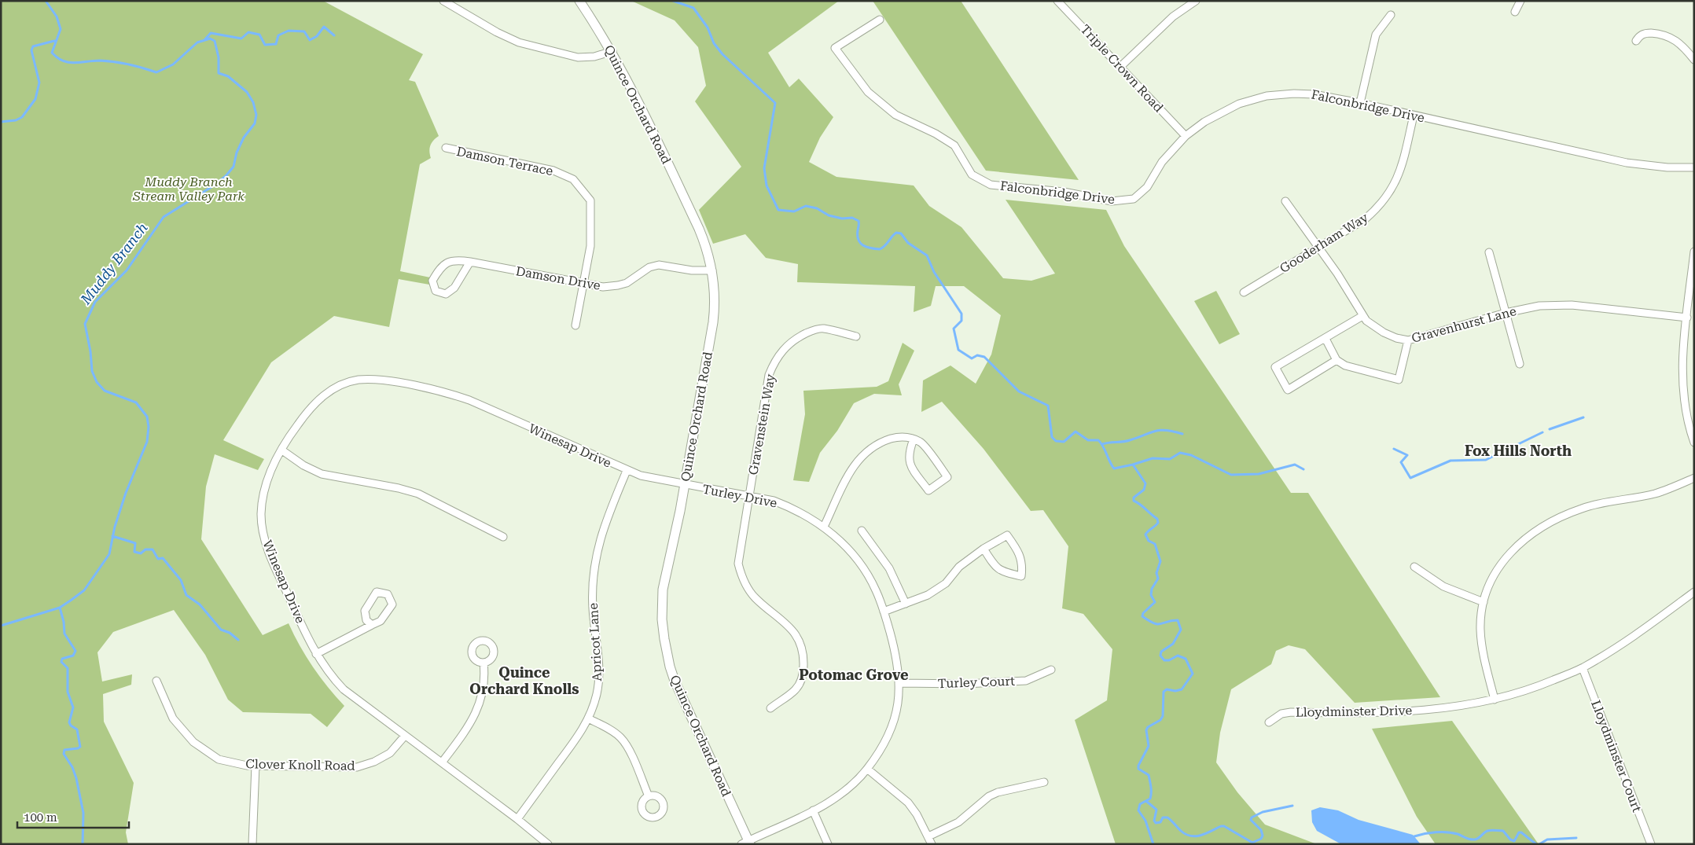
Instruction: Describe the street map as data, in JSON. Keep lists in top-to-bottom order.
{
  "streets": {
    "street": [
      "Triple Crown Road",
      "Quince Orchard Road",
      "Falconbridge Drive",
      "Damson Terrace",
      "Gooderham Way",
      "Damson Drive",
      "Gravenhurst Lane",
      "Gravenstein Way",
      "Winesap Drive",
      "Turley Drive",
      "Apricot Lane",
      "Turley Court",
      "Lloydminster Drive",
      "Lloydminster Court",
      "Clover Knoll Road"
    ]
  },
  "crossings": [
    ["Triple Crown Road", "Falconbridge Drive"],
    ["Quince Orchard Road", "Damson Drive"],
    ["Quince Orchard Road", "Winesap Drive"],
    ["Quince Orchard Road", "Turley Drive"],
    ["Falconbridge Drive", "Gooderham Way"],
    ["Damson Terrace", "Damson Drive"],
    ["Gooderham Way", "Gravenhurst Lane"],
    ["Gravenstein Way", "Turley Drive"],
    ["Winesap Drive", "Turley Drive"],
    ["Winesap Drive", "Apricot Lane"],
    ["Winesap Drive", "Clover Knoll Road"],
    ["Turley Drive", "Turley Court"],
    ["Lloydminster Drive", "Lloydminster Court"]
  ],
  "districts": ["Fox Hills North", "Quince Orchard Knolls", "Potomac Grove"],
  "water": ["Muddy Branch"],
  "parks": ["Muddy Branch Stream Valley Park"],
  "scale_bar": "100 m"
}
